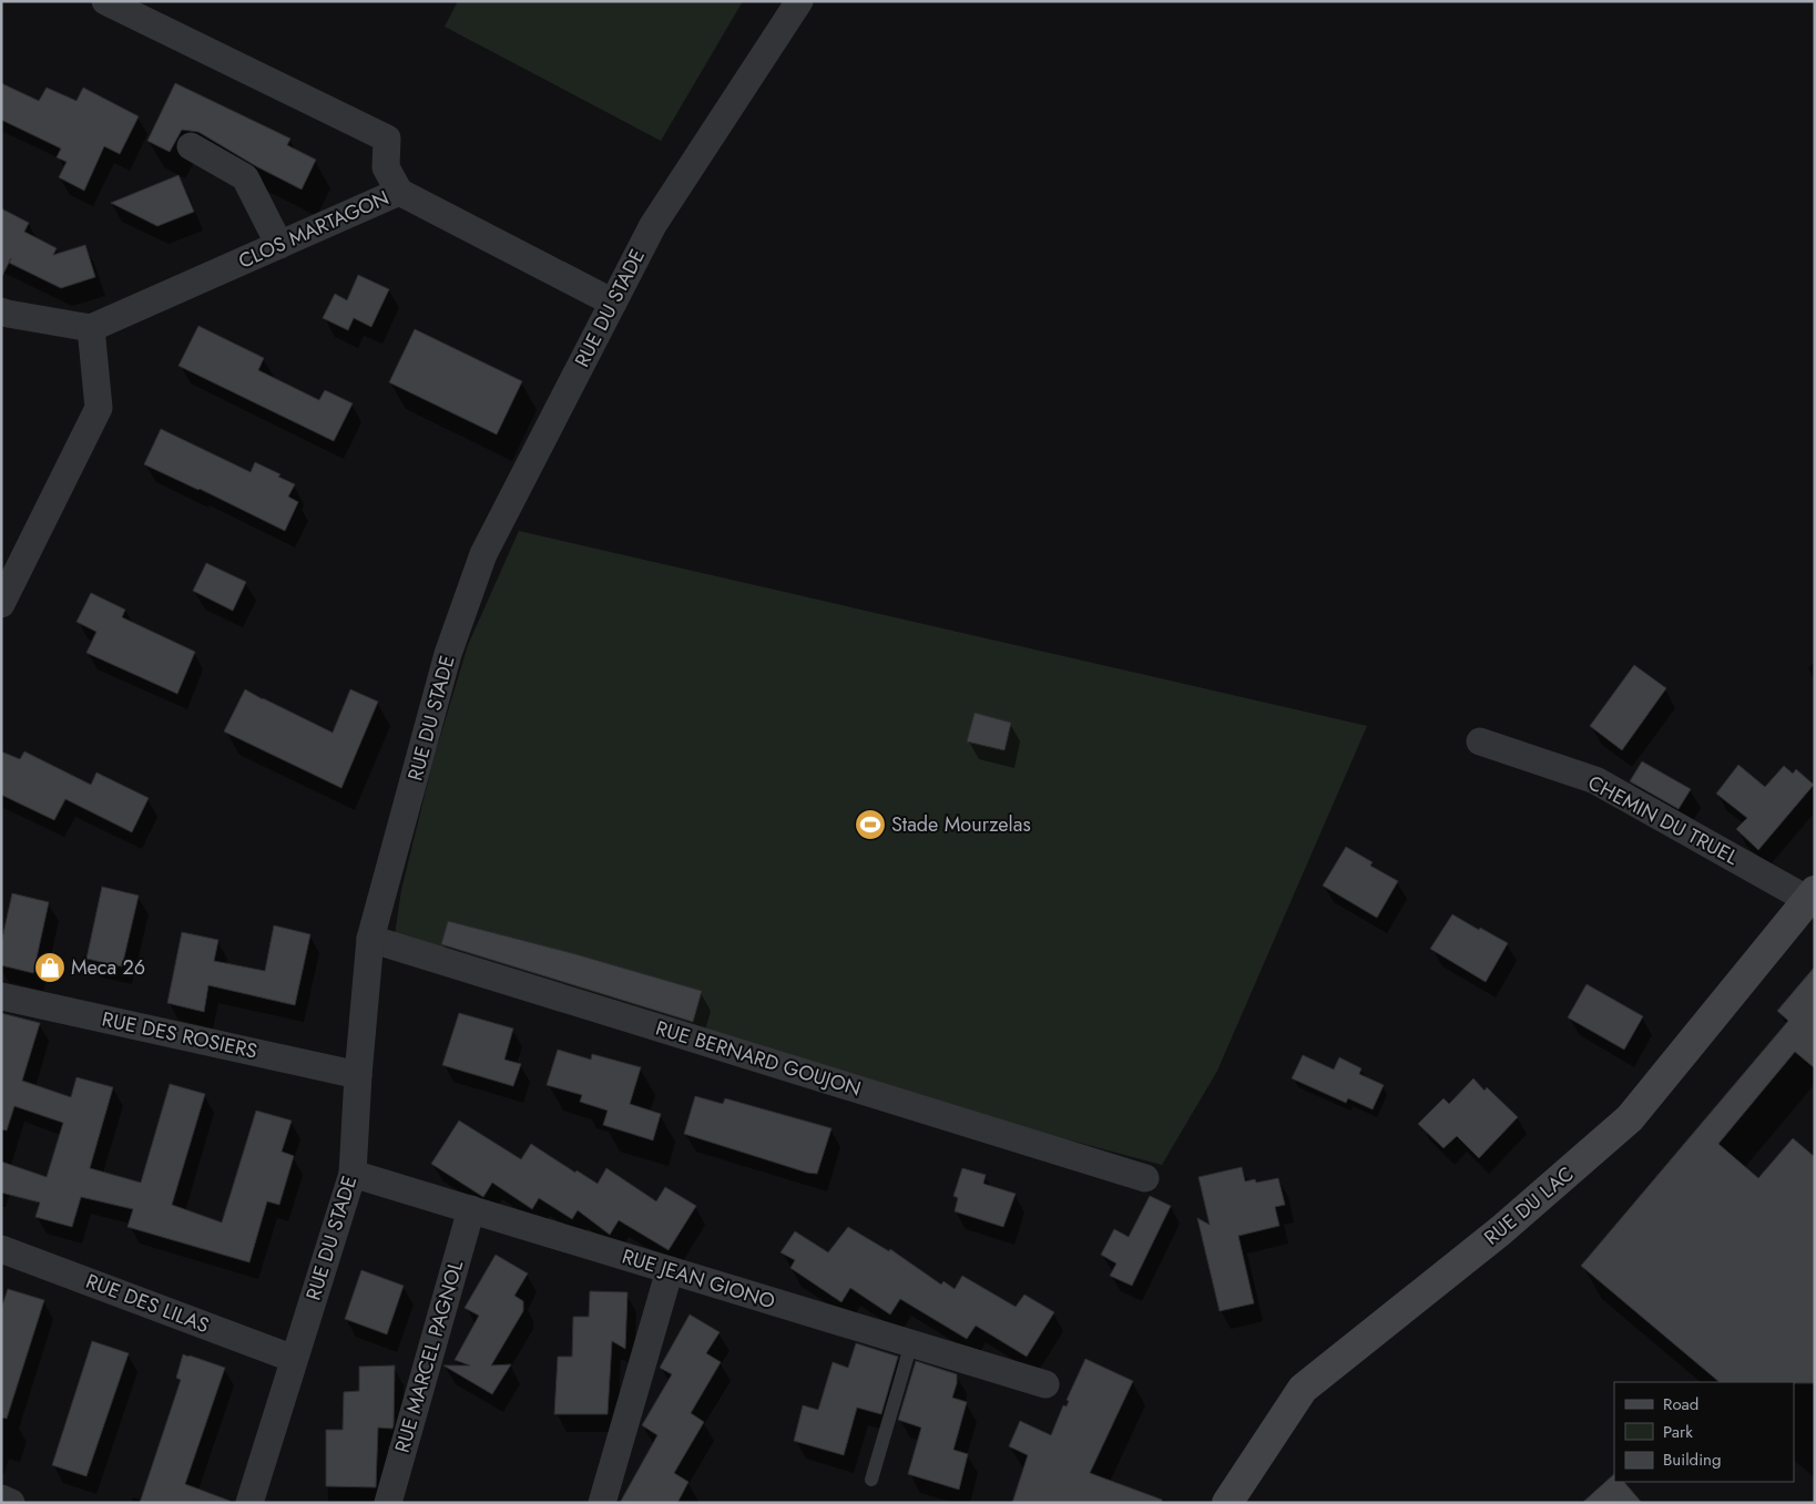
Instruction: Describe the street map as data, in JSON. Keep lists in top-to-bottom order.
{
  "streets": {
    "street": [
      "CLOS MARTAGON",
      "RUE DU STADE",
      "CHEMIN DU TRUEL",
      "RUE DES ROSIERS",
      "RUE BERNARD GOUJON",
      "RUE DU LAC",
      "RUE JEAN GIONO",
      "RUE DES LILAS",
      "RUE MARCEL PAGNOL"
    ]
  },
  "crossings": [
    ["CLOS MARTAGON", "RUE DU STADE"],
    ["RUE DU STADE", "RUE DES ROSIERS"],
    ["RUE DU STADE", "RUE BERNARD GOUJON"],
    ["RUE DU STADE", "RUE JEAN GIONO"],
    ["RUE DU STADE", "RUE DES LILAS"],
    ["CHEMIN DU TRUEL", "RUE DU LAC"],
    ["RUE JEAN GIONO", "RUE MARCEL PAGNOL"]
  ],
  "places": {
    "sports": ["Stade Mourzelas"],
    "shop": ["Meca 26"]
  },
  "legend": ["Road", "Park", "Building"]
}
